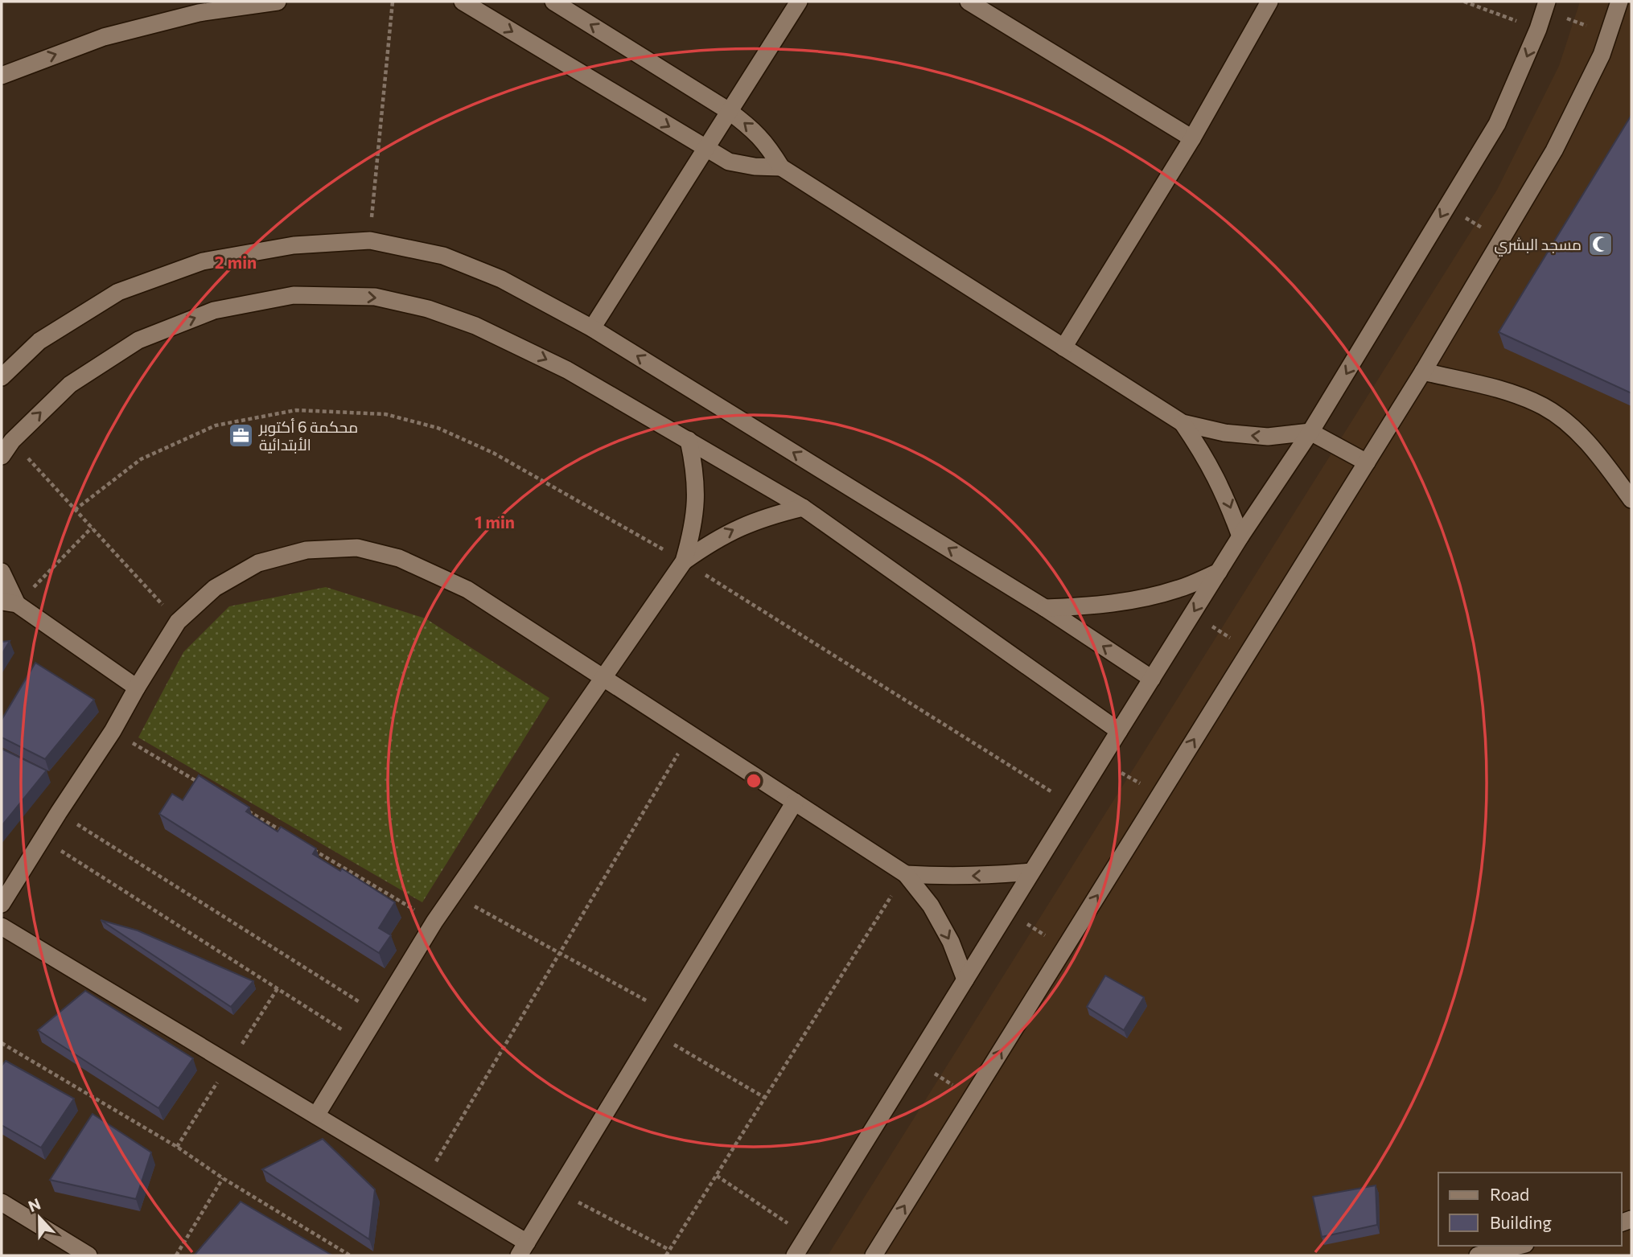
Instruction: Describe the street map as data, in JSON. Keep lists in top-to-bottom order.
{
  "places": {
    "mosque": ["مسجد البشري"],
    "office": ["محكمة 6 أكتوبر الأبتدائية"]
  },
  "legend": ["Road", "Building"],
  "north": "top",
  "rings": ["2 min", "1 min"]
}
